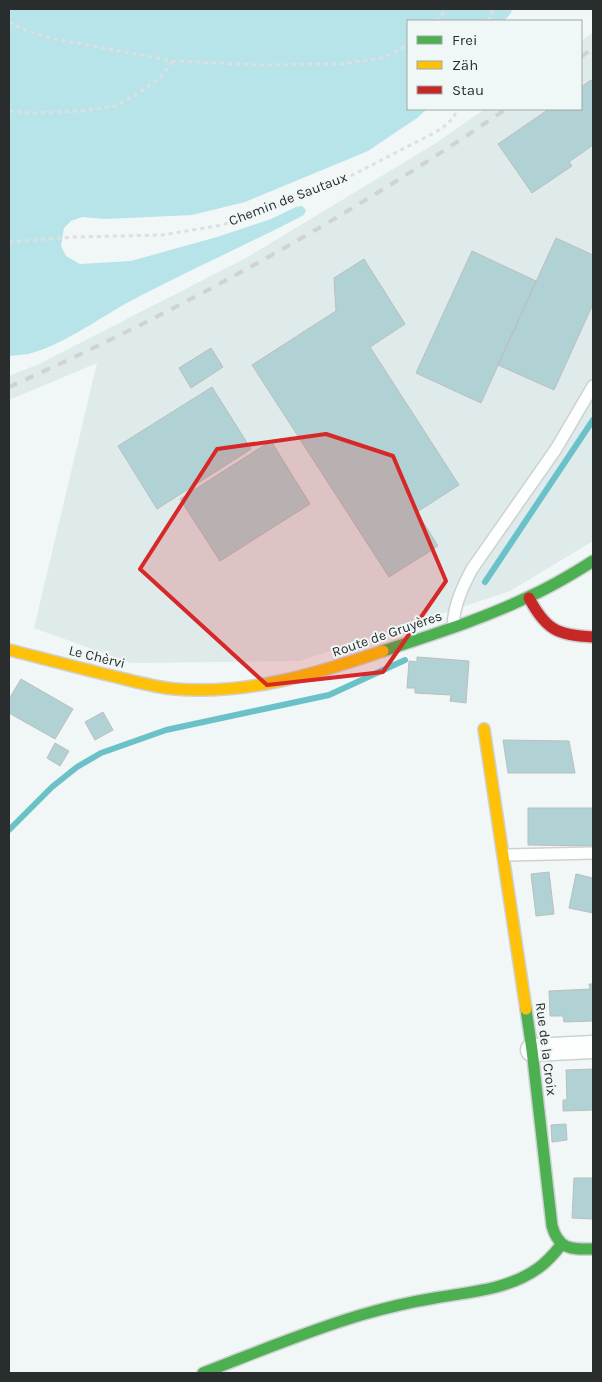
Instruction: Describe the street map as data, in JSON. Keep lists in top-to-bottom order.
{
  "streets": {
    "street": ["Route de Gruyères", "Le Chèrvi", "Rue de la Croix"],
    "path": ["Chemin de Sautaux"]
  },
  "crossings": [
    ["Route de Gruyères", "Le Chèrvi"]
  ],
  "legend": ["Frei", "Zäh", "Stau"]
}
